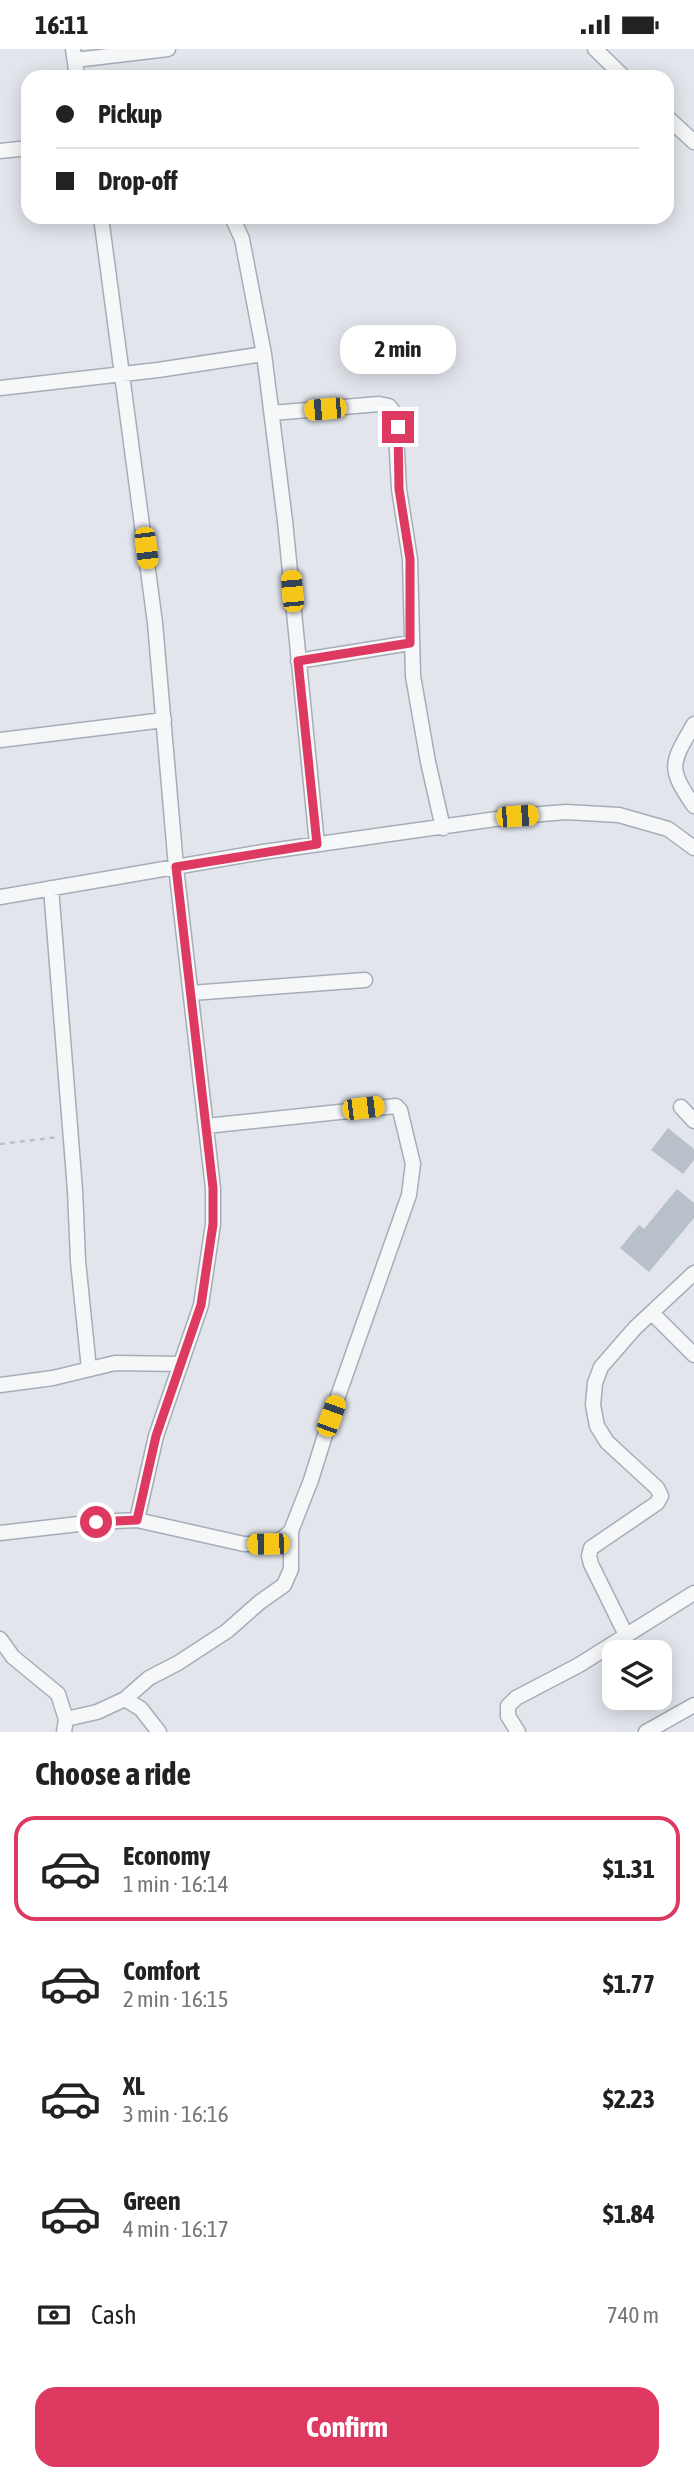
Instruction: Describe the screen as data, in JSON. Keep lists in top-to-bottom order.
{
  "page": {
    "status": "16:11",
    "banner": ["Pickup", "Drop-off"],
    "bubble": "2 min",
    "heading": "Choose a ride",
    "list": [
      {
        "name": "Economy",
        "note": "1 min · 16:14",
        "value": "$1.31"
      },
      {
        "name": "Comfort",
        "note": "2 min · 16:15",
        "value": "$1.77"
      },
      {
        "name": "XL",
        "note": "3 min · 16:16",
        "value": "$2.23"
      },
      {
        "name": "Green",
        "note": "4 min · 16:17",
        "value": "$1.84"
      }
    ],
    "pay": ["Cash", "740 m"],
    "buttons": "Confirm"
  }
}
